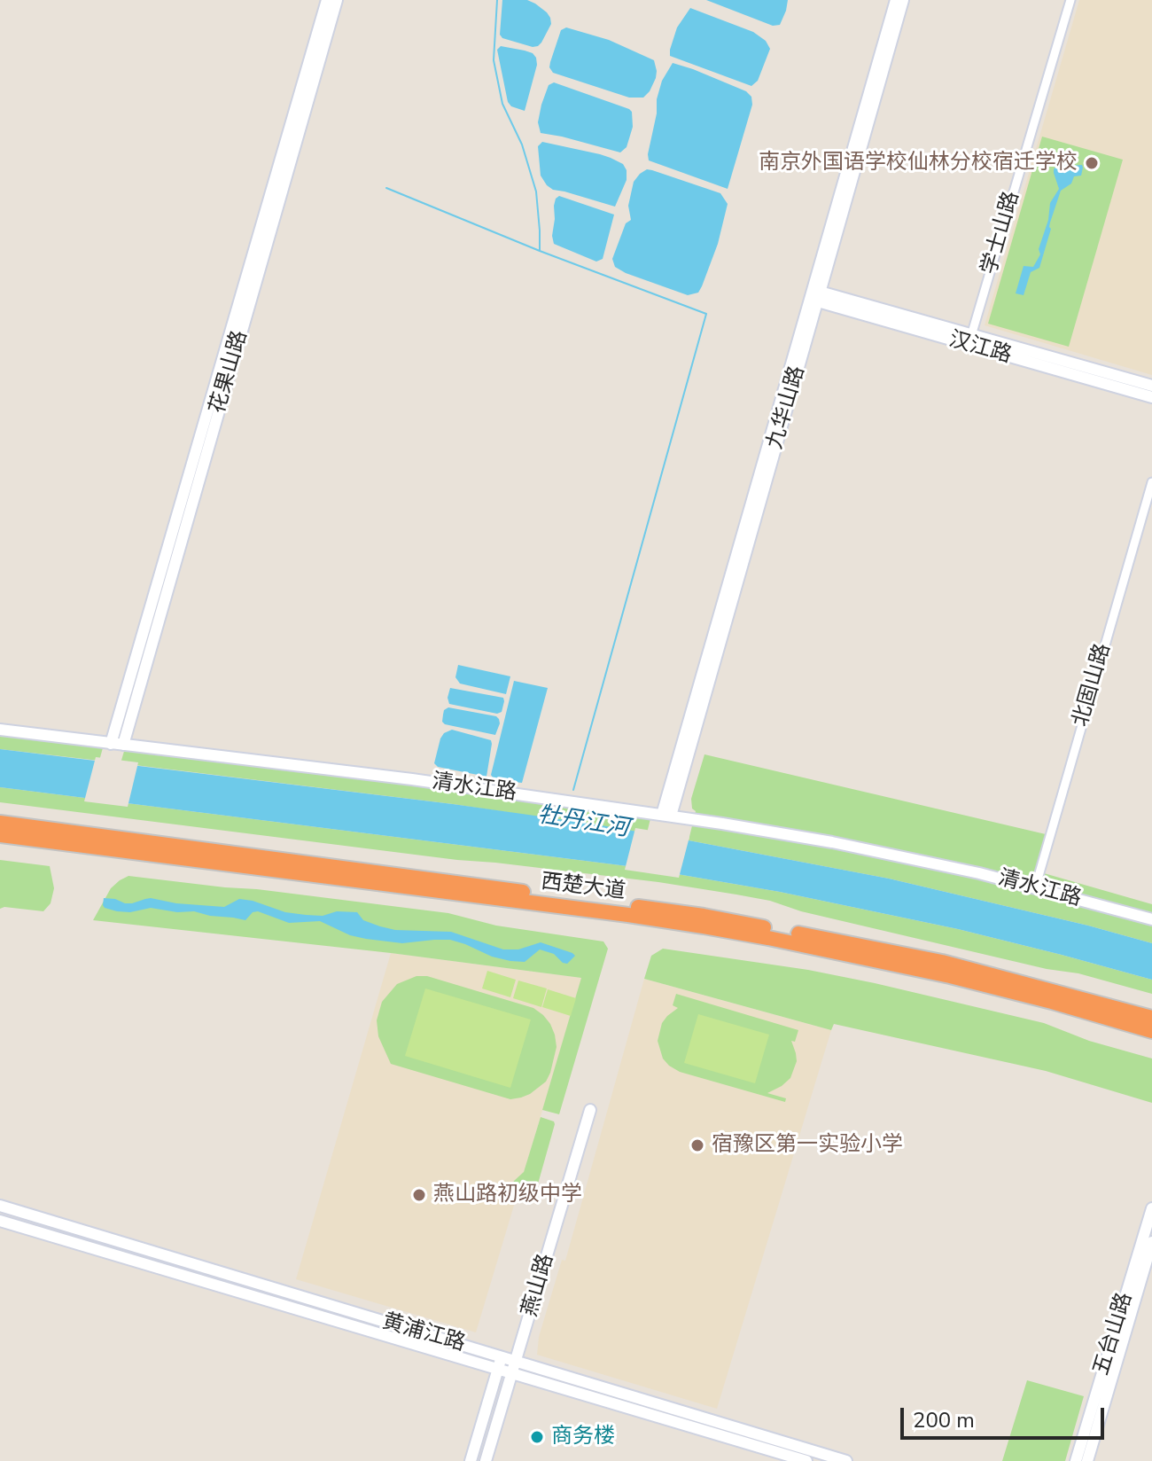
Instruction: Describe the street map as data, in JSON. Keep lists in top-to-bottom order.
{
  "streets": {
    "highway": ["西楚大道"],
    "street": [
      "学士山路",
      "汉江路",
      "花果山路",
      "九华山路",
      "北固山路",
      "清水江路",
      "燕山路",
      "黄浦江路",
      "五台山路"
    ]
  },
  "crossings": [
    ["学士山路", "汉江路"],
    ["汉江路", "九华山路"],
    ["花果山路", "清水江路"],
    ["九华山路", "清水江路"],
    ["北固山路", "清水江路"],
    ["燕山路", "黄浦江路"]
  ],
  "water": ["牡丹江河"],
  "places": [
    "南京外国语学校仙林分校宿迁学校",
    "宿豫区第一实验小学",
    "燕山路初级中学",
    "商务楼"
  ],
  "scale_bar": "200 m"
}
